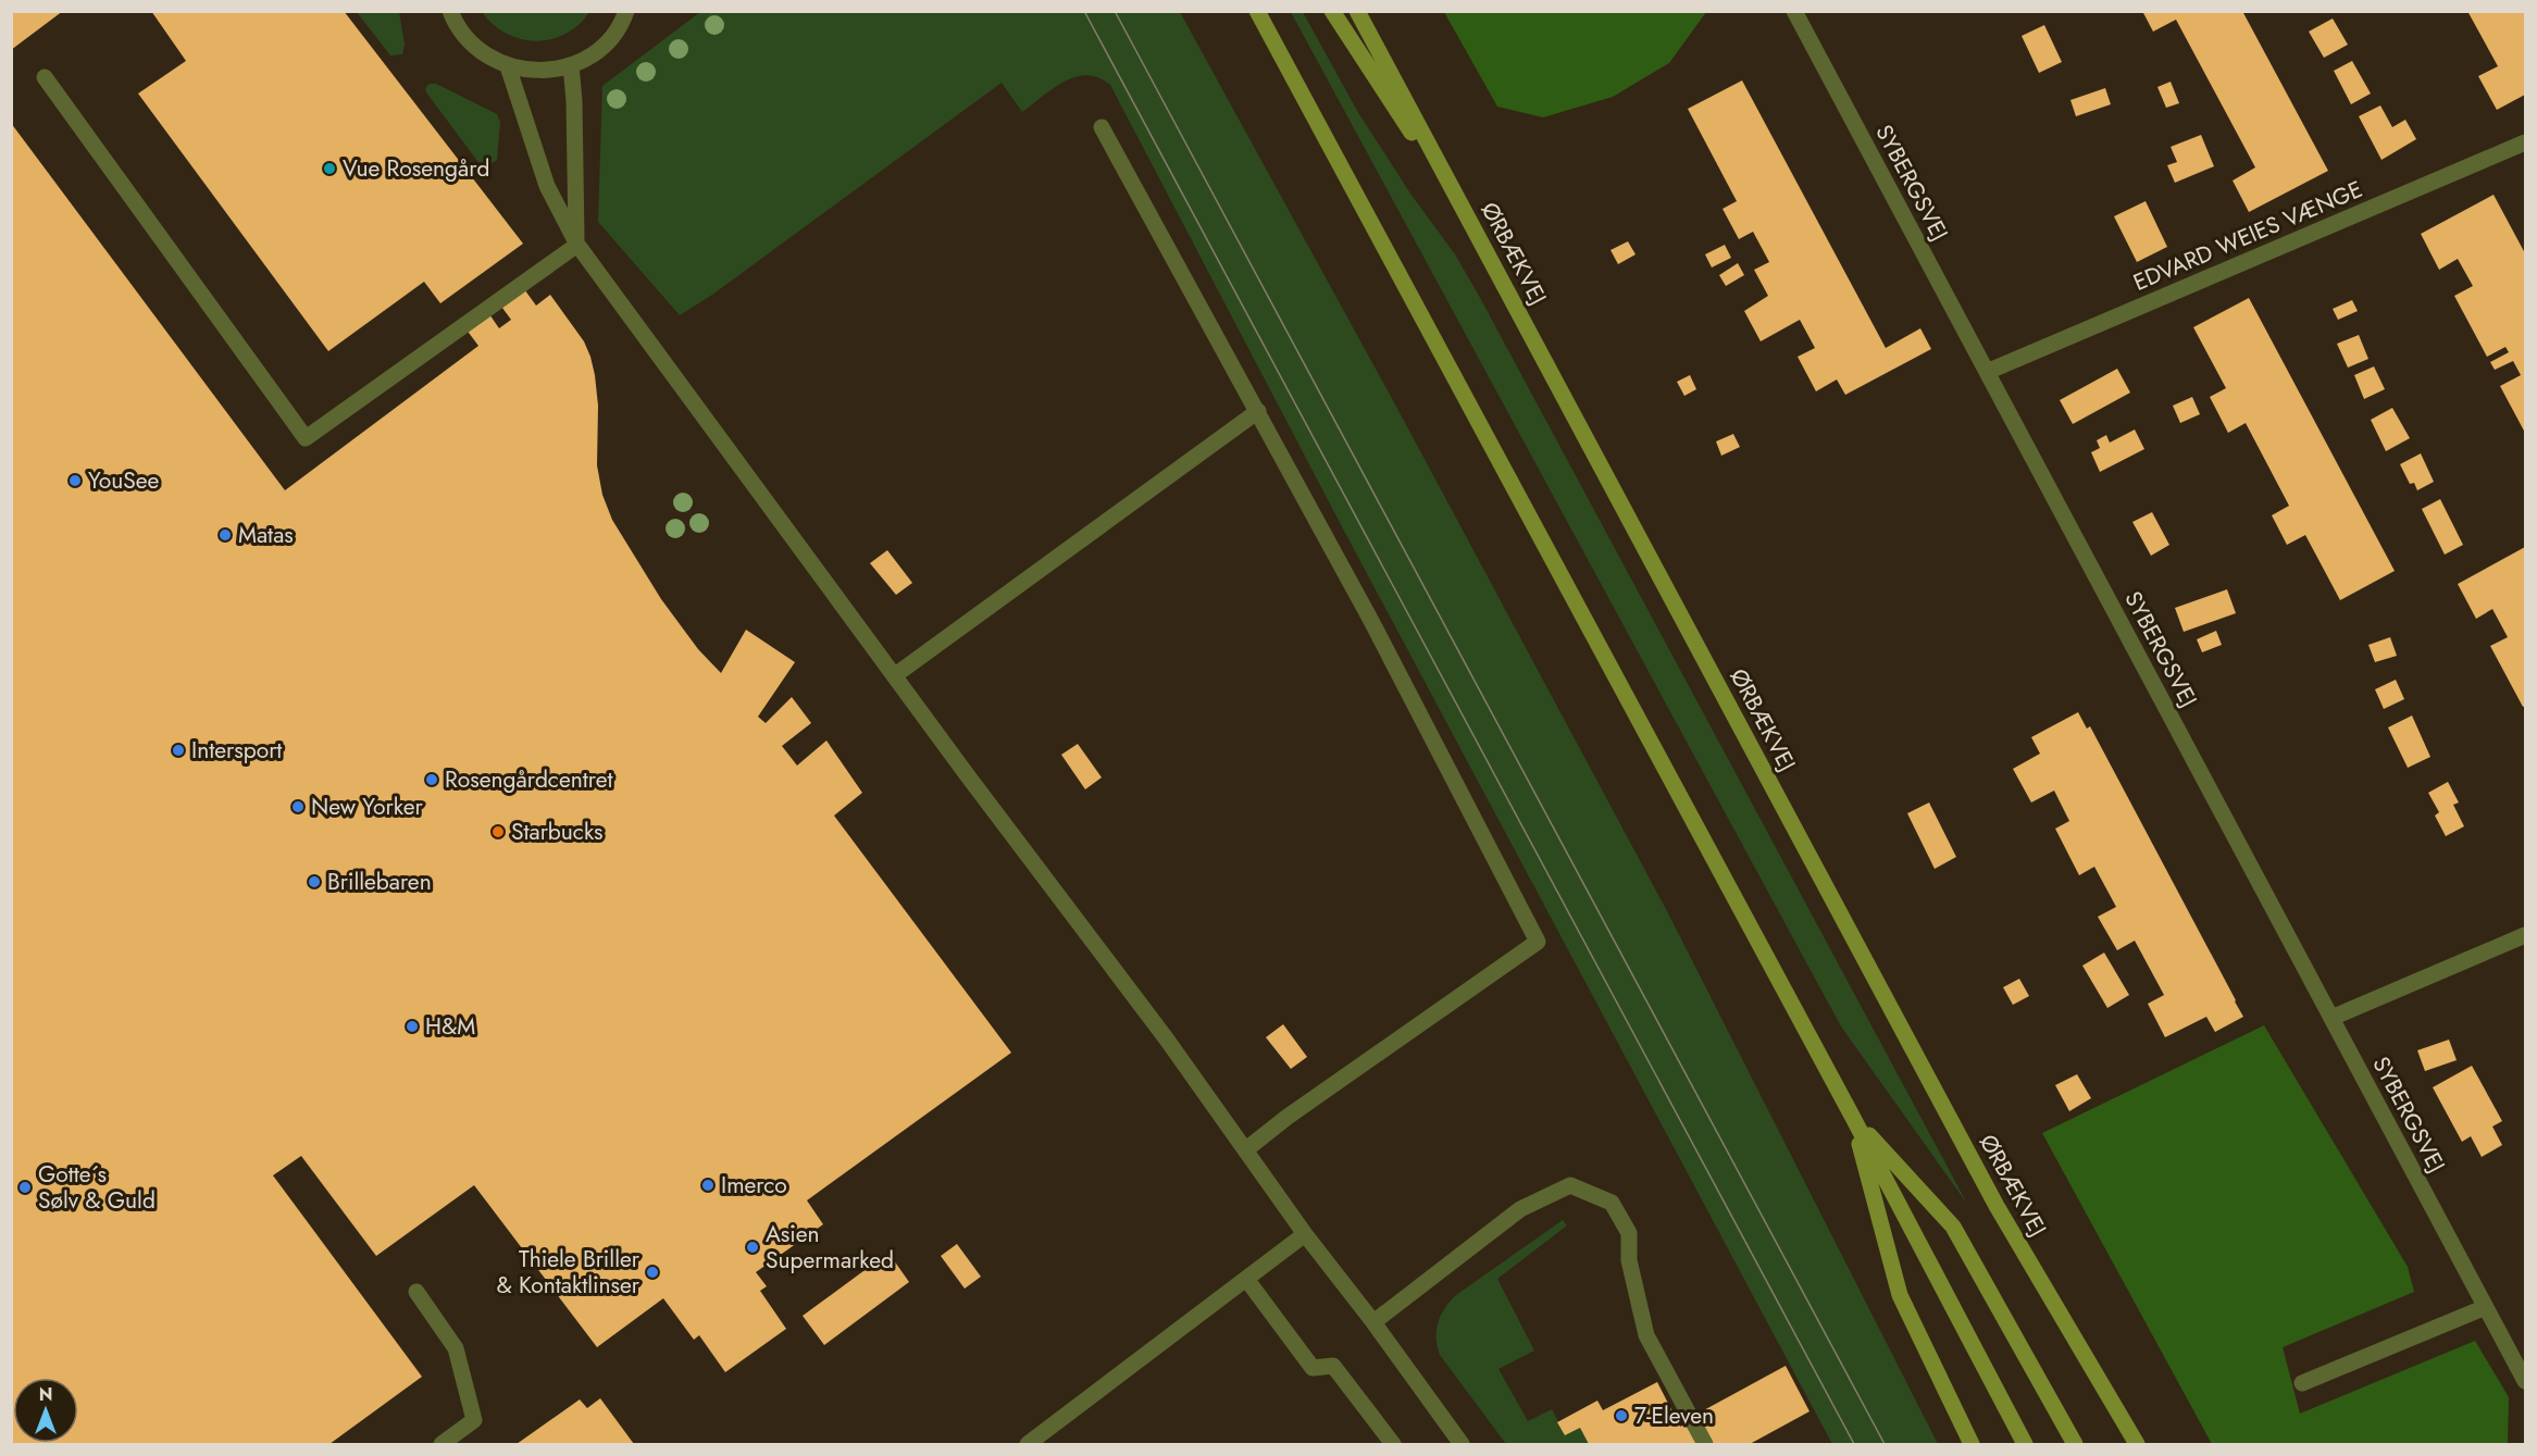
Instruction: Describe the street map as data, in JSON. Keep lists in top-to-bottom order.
{
  "streets": {
    "main road": ["ØRBÆKVEJ"],
    "street": ["SYBERGSVEJ", "EDVARD WEIES VÆNGE"]
  },
  "crossings": [
    ["SYBERGSVEJ", "EDVARD WEIES VÆNGE"]
  ],
  "places": [
    "Vue Rosengård",
    "YouSee",
    "Matas",
    "Intersport",
    "Rosengårdcentret",
    "New Yorker",
    "Starbucks",
    "Brillebaren",
    "H&M",
    "Imerco",
    "Gotte´s Sølv & Guld",
    "Asien Supermarked",
    "Thiele Briller & Kontaktlinser",
    "7-Eleven"
  ],
  "north": "top"
}
